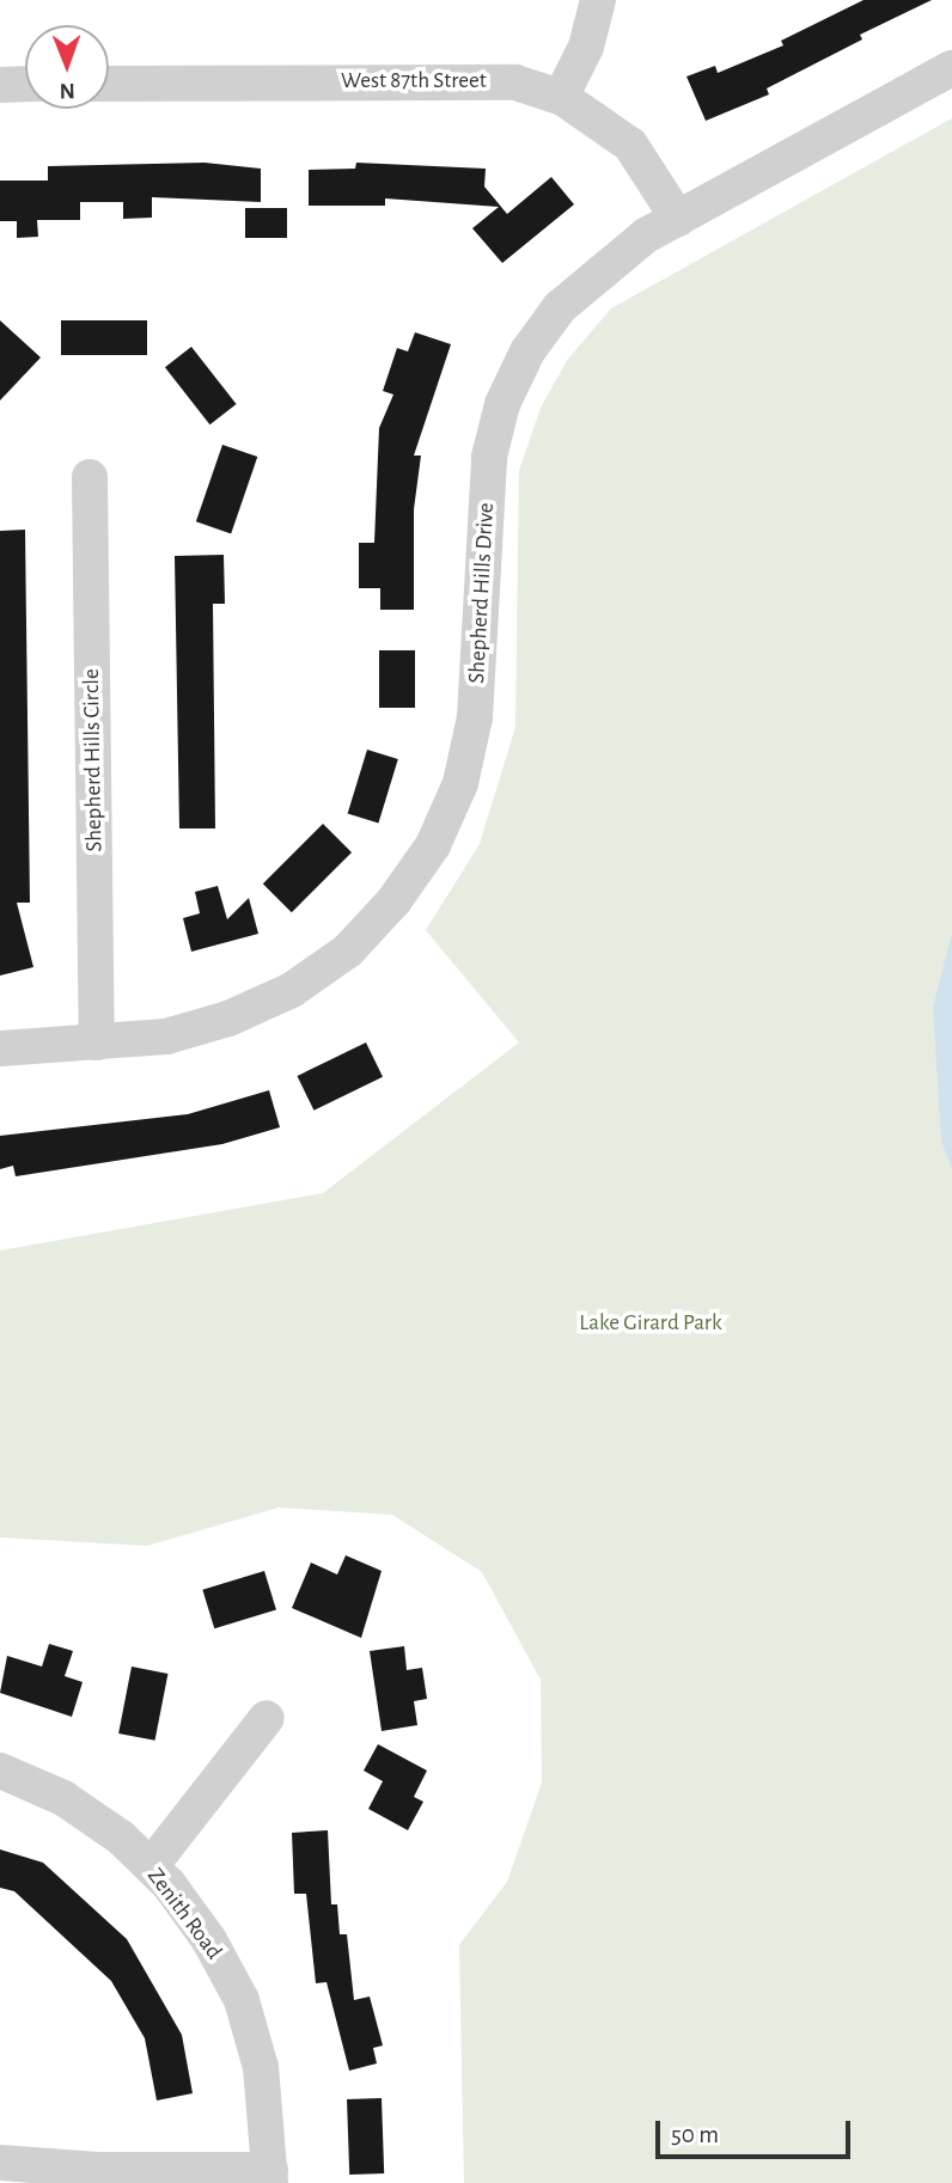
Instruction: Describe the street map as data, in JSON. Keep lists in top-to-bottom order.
{
  "streets": {
    "street": [
      "West 87th Street",
      "Shepherd Hills Drive",
      "Shepherd Hills Circle",
      "Zenith Road"
    ]
  },
  "crossings": [
    ["West 87th Street", "Shepherd Hills Drive"],
    ["Shepherd Hills Drive", "Shepherd Hills Circle"]
  ],
  "parks": ["Lake Girard Park"],
  "scale_bar": "50 m",
  "north": "bottom"
}
